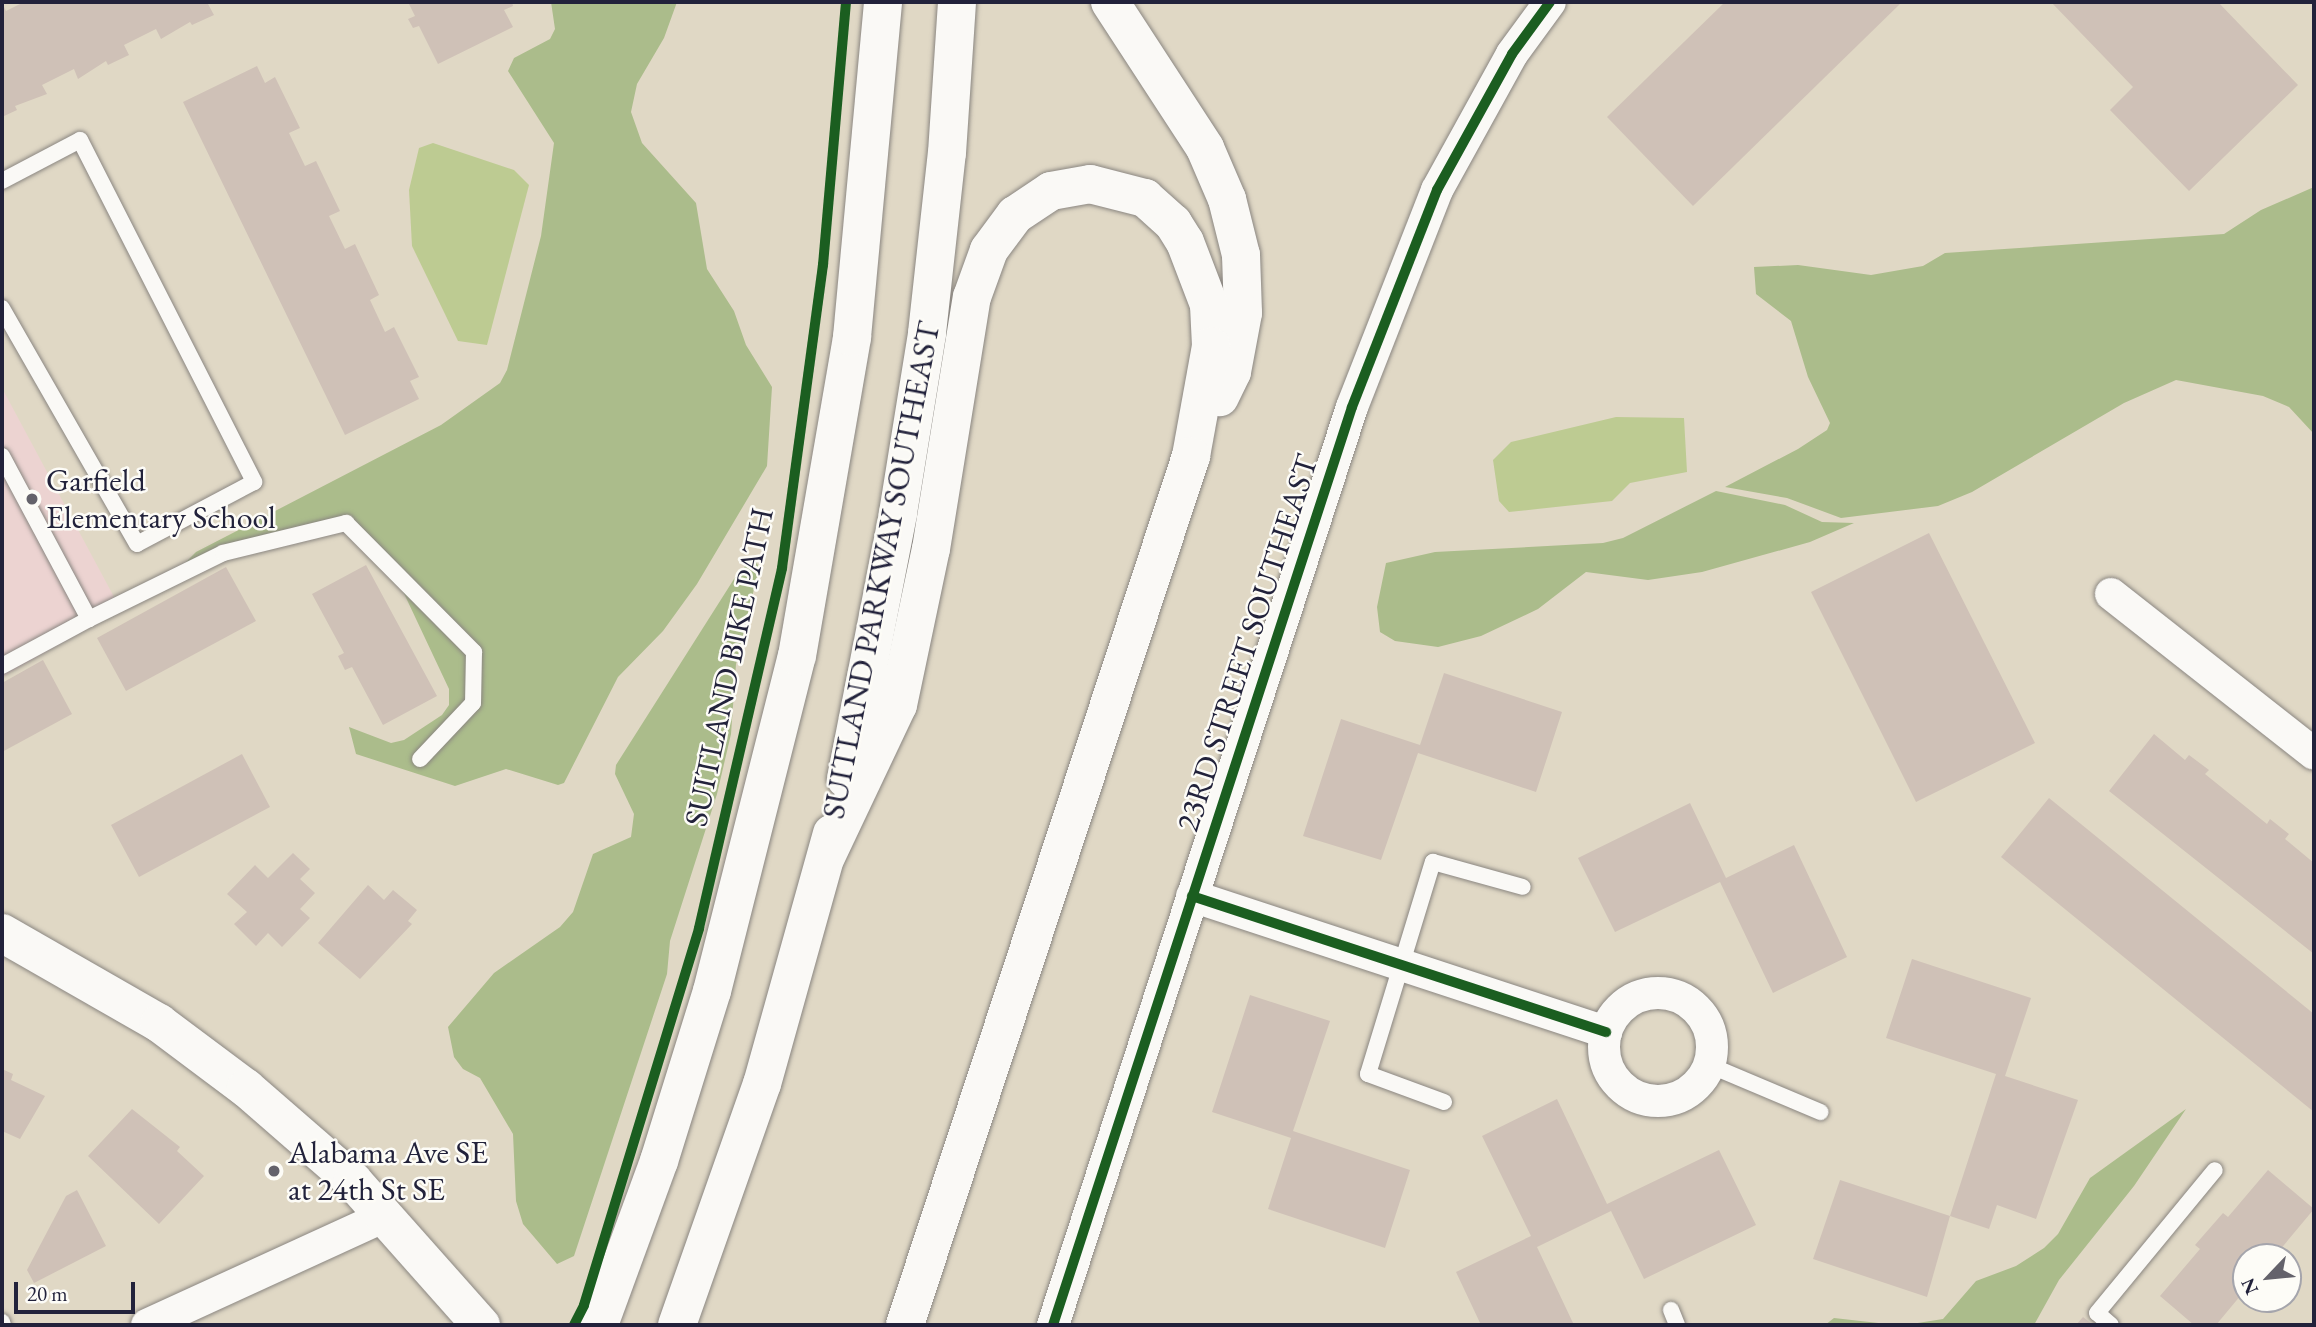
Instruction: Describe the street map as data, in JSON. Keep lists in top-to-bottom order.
{
  "streets": {
    "main road": ["SUITLAND PARKWAY SOUTHEAST"],
    "street": ["23RD STREET SOUTHEAST"],
    "cycle path": ["SUITLAND BIKE PATH"]
  },
  "places": ["Garfield Elementary School", "Alabama Ave SE at 24th St SE"],
  "scale_bar": "20 m",
  "north": "bottom left"
}
